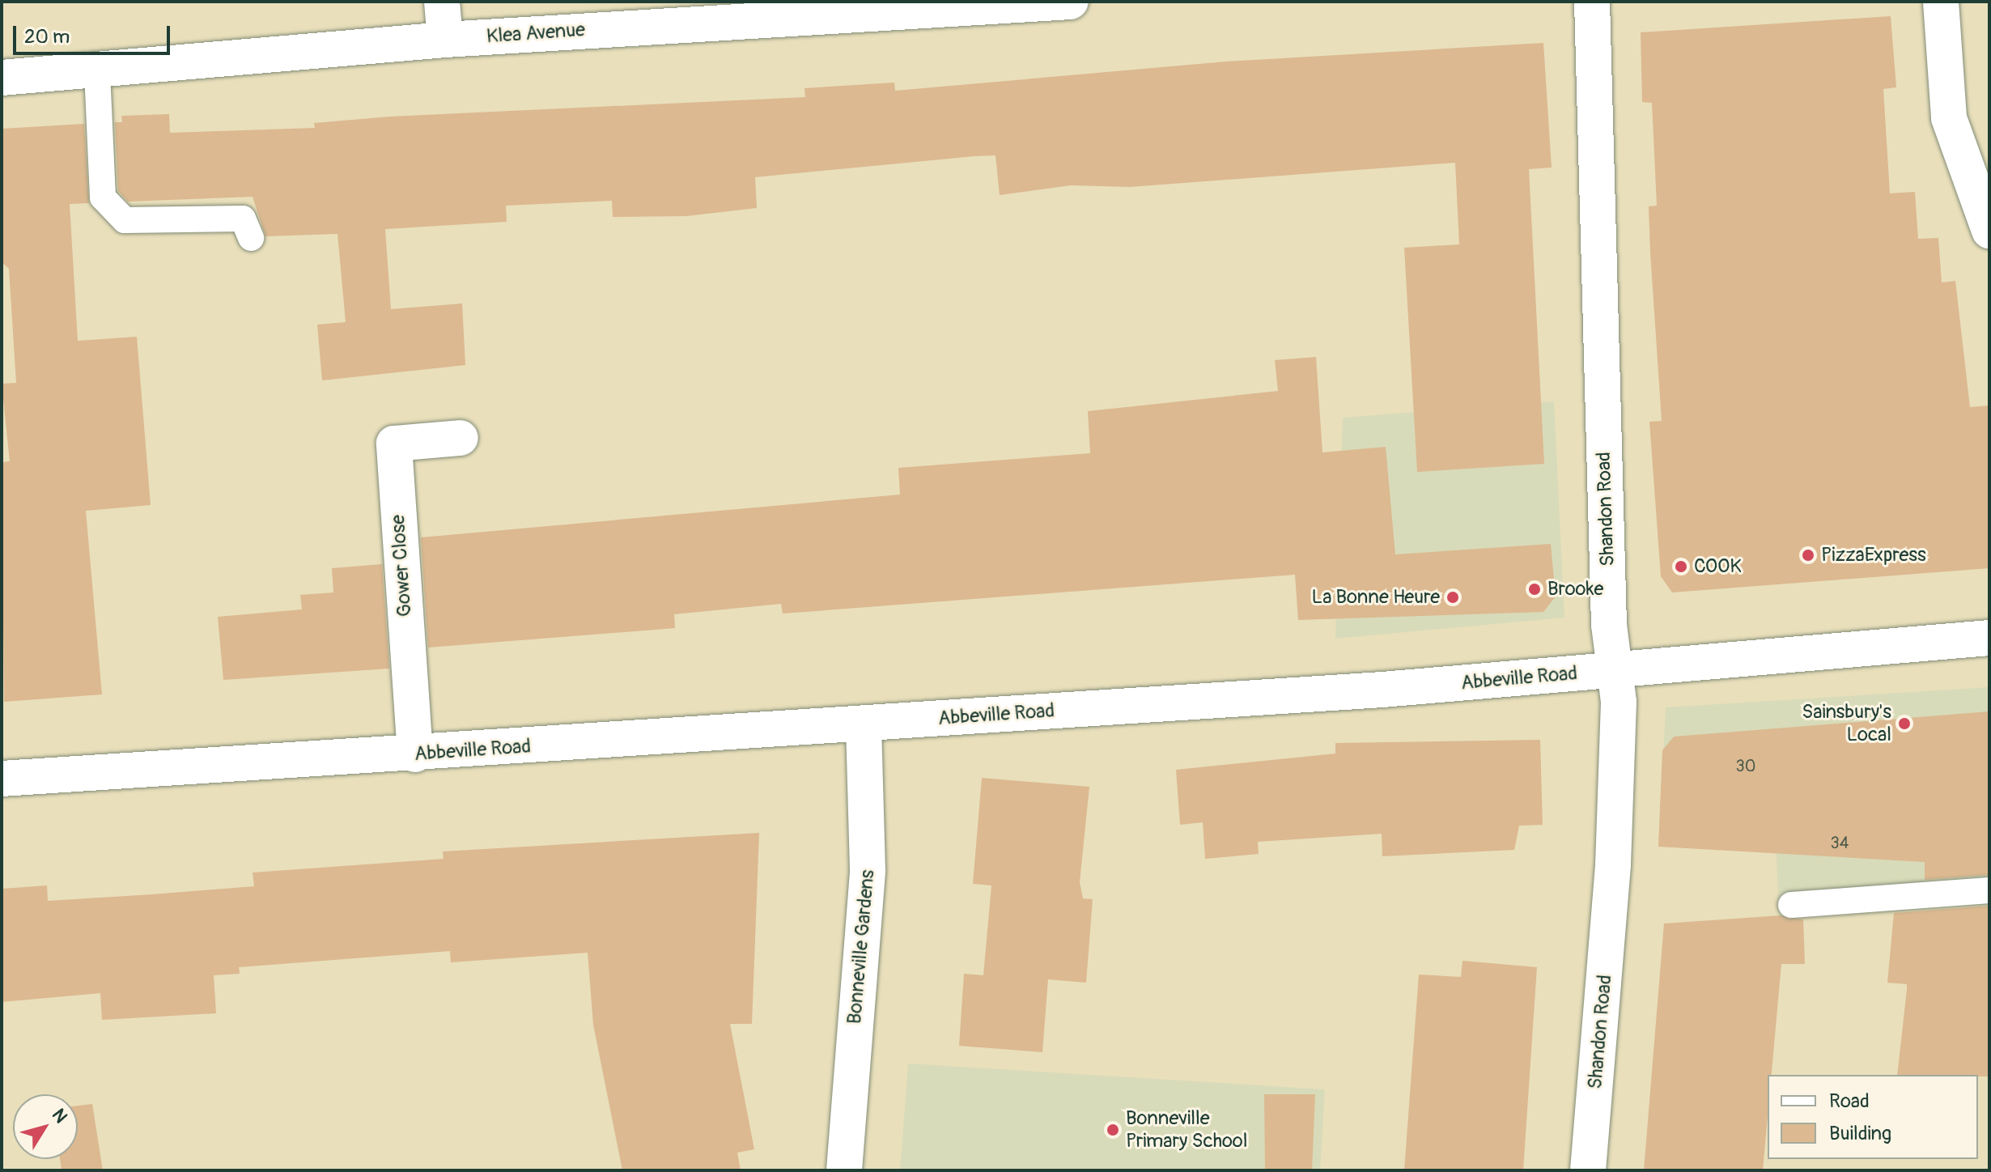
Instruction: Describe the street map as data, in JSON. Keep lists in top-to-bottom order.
{
  "streets": {
    "street": [
      "Klea Avenue",
      "Shandon Road",
      "Gower Close",
      "Abbeville Road",
      "Bonneville Gardens"
    ]
  },
  "crossings": [
    ["Shandon Road", "Abbeville Road"],
    ["Gower Close", "Abbeville Road"],
    ["Abbeville Road", "Bonneville Gardens"]
  ],
  "places": [
    "PizzaExpress",
    "COOK",
    "Brooke",
    "La Bonne Heure",
    "Sainsbury's Local",
    "Bonneville Primary School"
  ],
  "house_numbers": ["30", "34"],
  "legend": ["Road", "Building"],
  "scale_bar": "20 m",
  "north": "top right"
}
